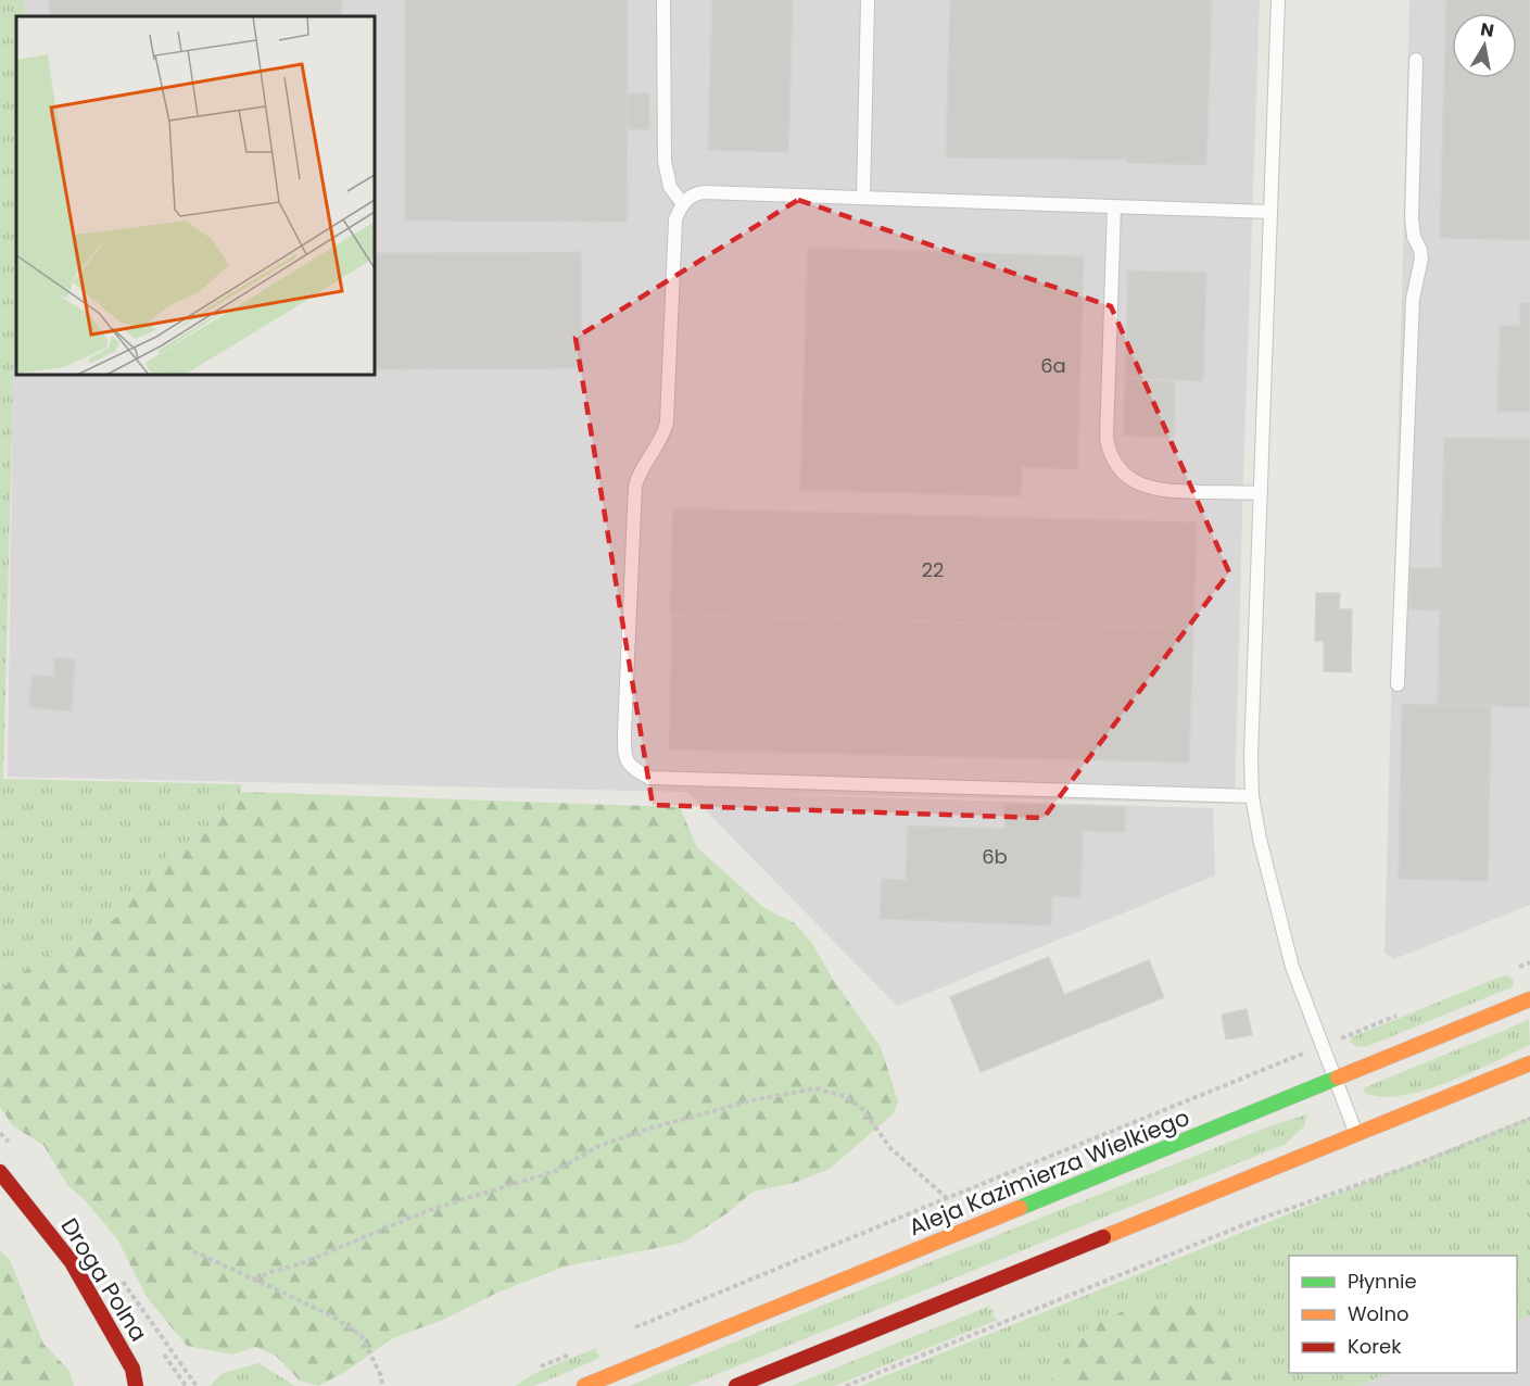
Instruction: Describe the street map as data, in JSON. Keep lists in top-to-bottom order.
{
  "streets": {
    "main road": ["Aleja Kazimierza Wielkiego", "Droga Polna"]
  },
  "house_numbers": ["6a", "22", "6b"],
  "legend": ["Płynnie", "Wolno", "Korek"],
  "north": "top"
}
